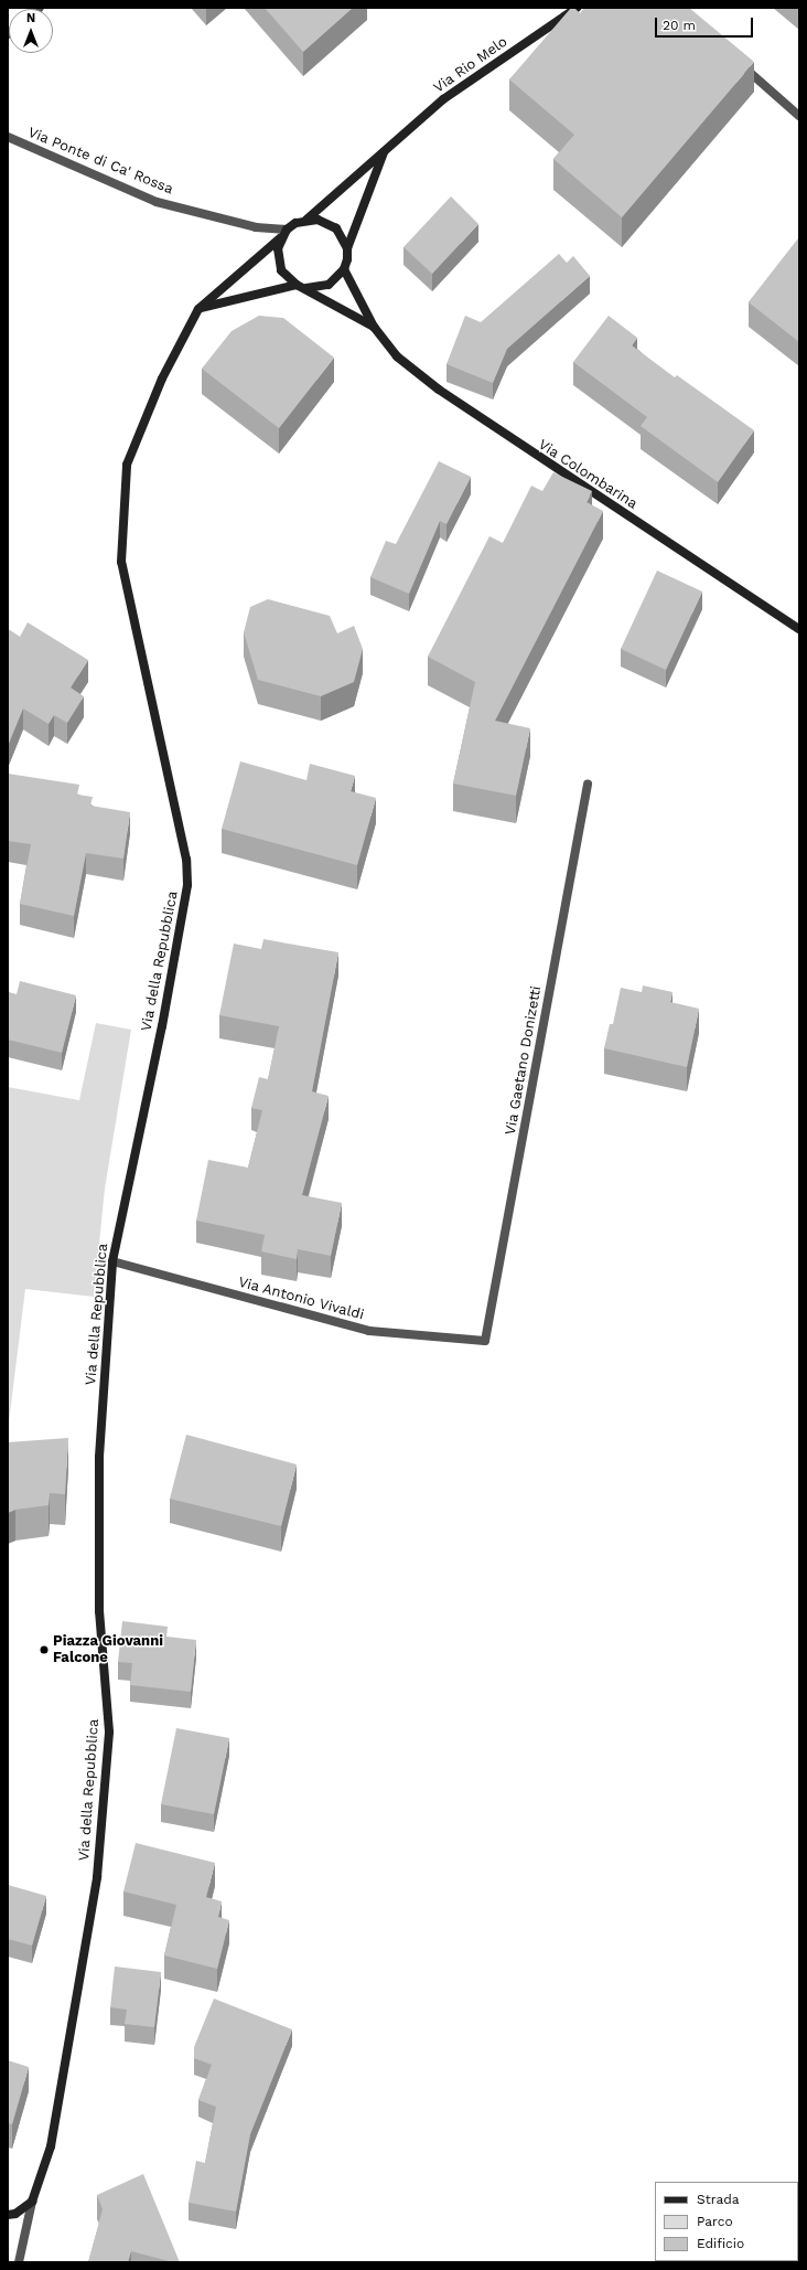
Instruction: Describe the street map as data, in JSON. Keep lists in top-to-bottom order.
{
  "streets": {
    "street": [
      "Via Rio Melo",
      "Via Ponte di Ca' Rossa",
      "Via Colombarina",
      "Via della Repubblica",
      "Via Gaetano Donizetti",
      "Via Antonio Vivaldi"
    ]
  },
  "crossings": [
    ["Via Rio Melo", "Via Ponte di Ca' Rossa"],
    ["Via Rio Melo", "Via Colombarina"],
    ["Via Rio Melo", "Via della Repubblica"],
    ["Via Ponte di Ca' Rossa", "Via Colombarina"],
    ["Via Ponte di Ca' Rossa", "Via della Repubblica"],
    ["Via Colombarina", "Via della Repubblica"],
    ["Via della Repubblica", "Via Antonio Vivaldi"],
    ["Via Gaetano Donizetti", "Via Antonio Vivaldi"]
  ],
  "places": ["Piazza Giovanni Falcone"],
  "legend": ["Strada", "Parco", "Edificio"],
  "scale_bar": "20 m",
  "north": "top"
}
